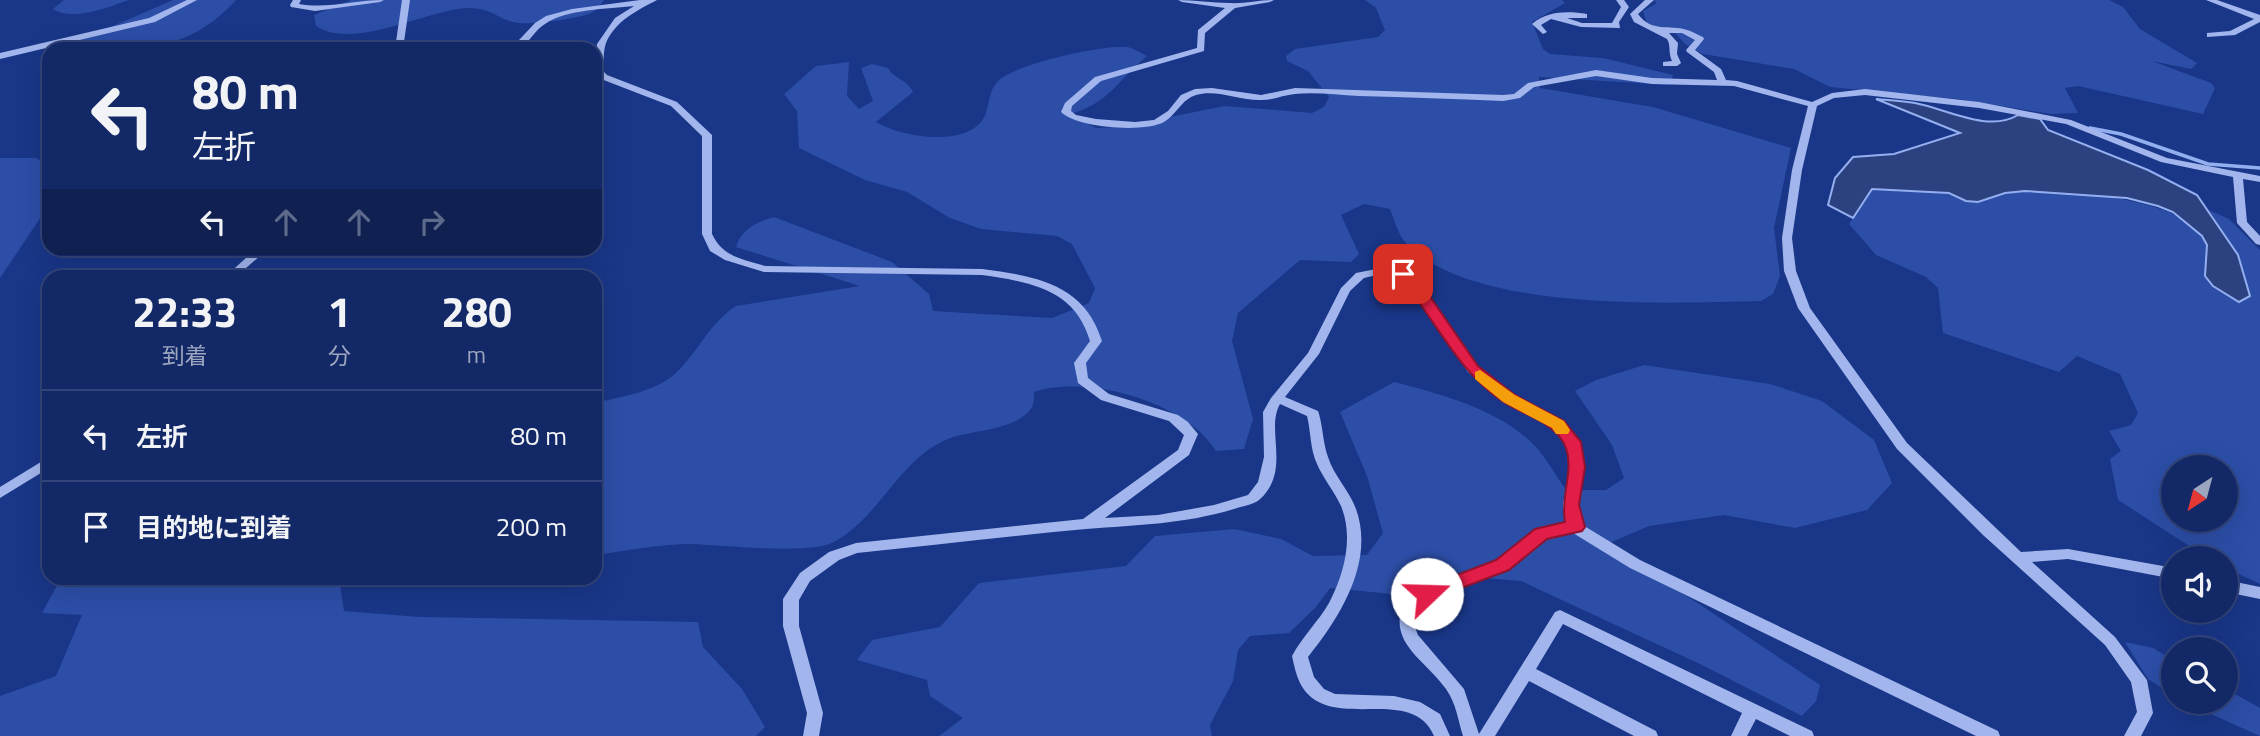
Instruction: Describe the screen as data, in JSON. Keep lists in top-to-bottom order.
{
  "north": "bottom left",
  "page": {
    "turn": ["80 m", "左折"],
    "eta": [
      "22:33",
      "到着",
      "1",
      "分",
      "280",
      "m"
    ],
    "list": [
      {
        "name": "左折",
        "value": "80 m"
      },
      {
        "name": "目的地に到着",
        "value": "200 m"
      }
    ]
  }
}
